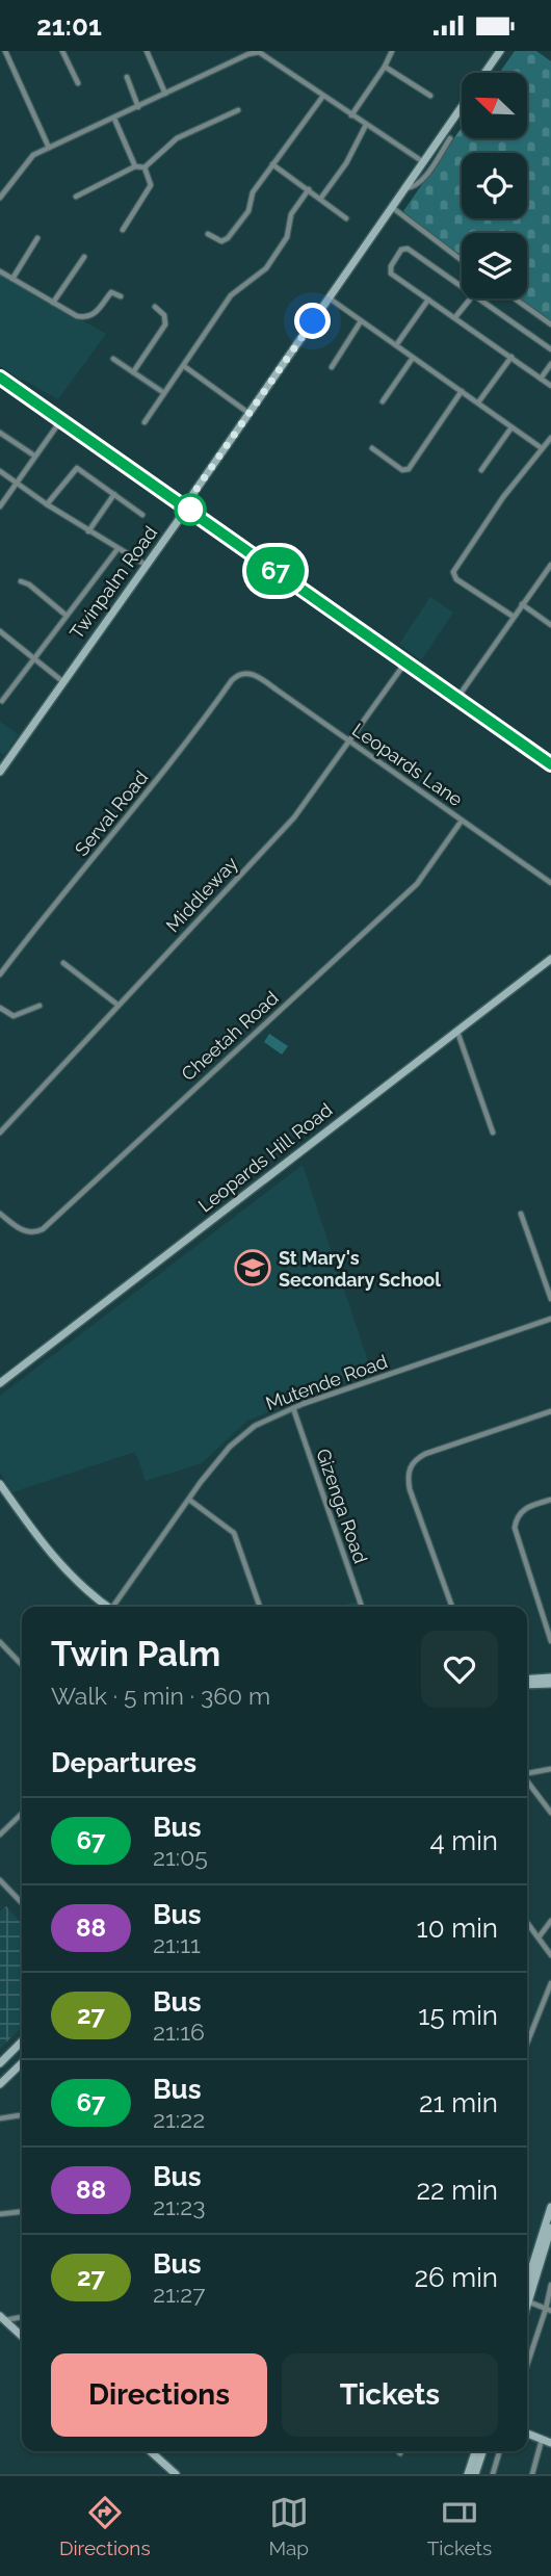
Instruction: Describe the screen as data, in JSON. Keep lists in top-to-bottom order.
{
  "streets": {
    "main road": ["Twinpalm Road", "Leopards Hill Road"],
    "street": [
      "Leopards Lane",
      "Serval Road",
      "Middleway",
      "Cheetah Road",
      "Mutende Road",
      "Gizenga Road"
    ]
  },
  "crossings": [
    ["Leopards Lane", "Serval Road"],
    ["Leopards Lane", "Middleway"],
    ["Leopards Lane", "Cheetah Road"],
    ["Mutende Road", "Gizenga Road"]
  ],
  "places": {
    "school or university": ["St Mary's Secondary School"]
  },
  "lines": ["bus line 67"],
  "north": "top left",
  "page": {
    "status": "21:01",
    "on_map": "67",
    "heading": [
      ["Twin Palm", "Walk · 5 min · 360 m"],
      "Departures"
    ],
    "list": [
      {
        "mark": "67",
        "name": "Bus",
        "note": "21:05",
        "value": "4 min"
      },
      {
        "mark": "88",
        "name": "Bus",
        "note": "21:11",
        "value": "10 min"
      },
      {
        "mark": "27",
        "name": "Bus",
        "note": "21:16",
        "value": "15 min"
      },
      {
        "mark": "67",
        "name": "Bus",
        "note": "21:22",
        "value": "21 min"
      },
      {
        "mark": "88",
        "name": "Bus",
        "note": "21:23",
        "value": "22 min"
      },
      {
        "mark": "27",
        "name": "Bus",
        "note": "21:27",
        "value": "26 min"
      }
    ],
    "buttons": ["Directions", "Tickets"],
    "tabs": ["Directions", "Map", "Tickets"]
  }
}
